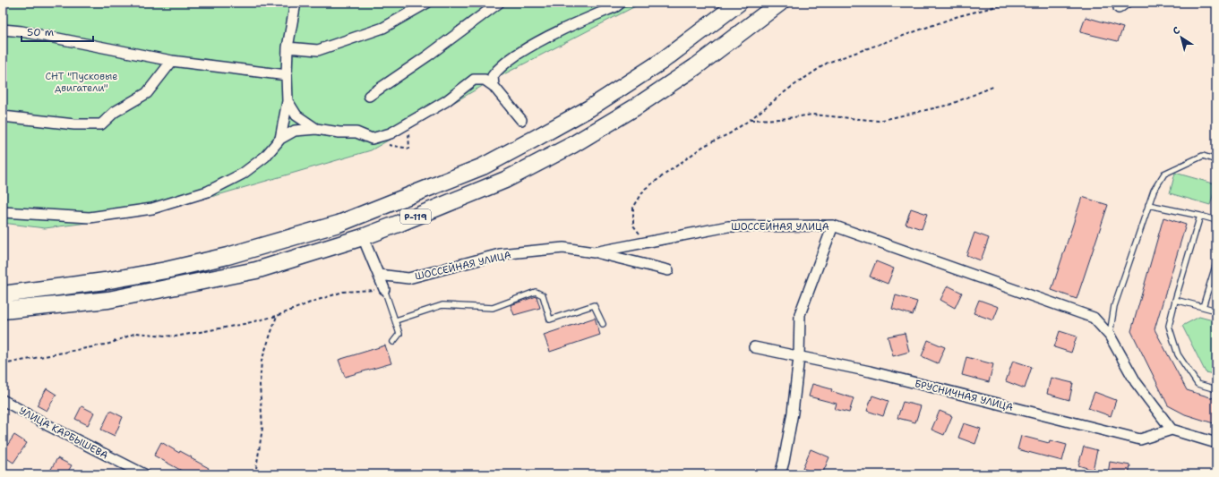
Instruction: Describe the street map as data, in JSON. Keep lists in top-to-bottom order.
{
  "streets": {
    "highway": ["Р-119"],
    "street": ["ШОССЕЙНАЯ УЛИЦА", "БРУСНИЧНАЯ УЛИЦА", "УЛИЦА КАРБЫШЕВА"]
  },
  "crossings": [
    ["ШОССЕЙНАЯ УЛИЦА", "БРУСНИЧНАЯ УЛИЦА"]
  ],
  "parks": ["СНТ \"Пусковые двигатели\""],
  "scale_bar": "50 m",
  "north": "top left"
}
